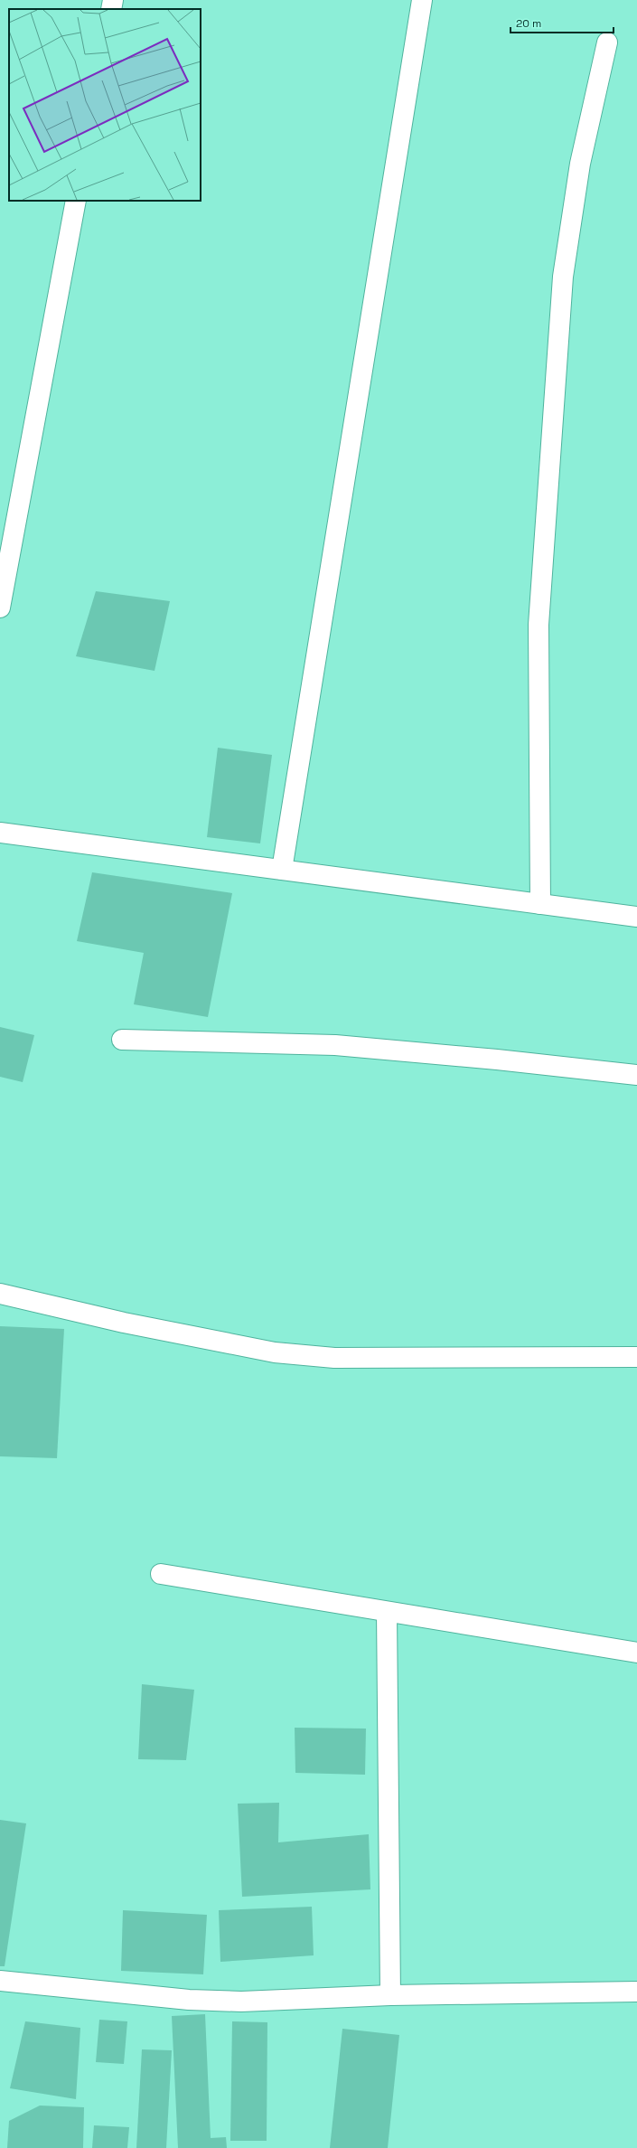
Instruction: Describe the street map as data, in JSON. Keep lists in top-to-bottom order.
{
  "scale_bar": "20 m"
}
